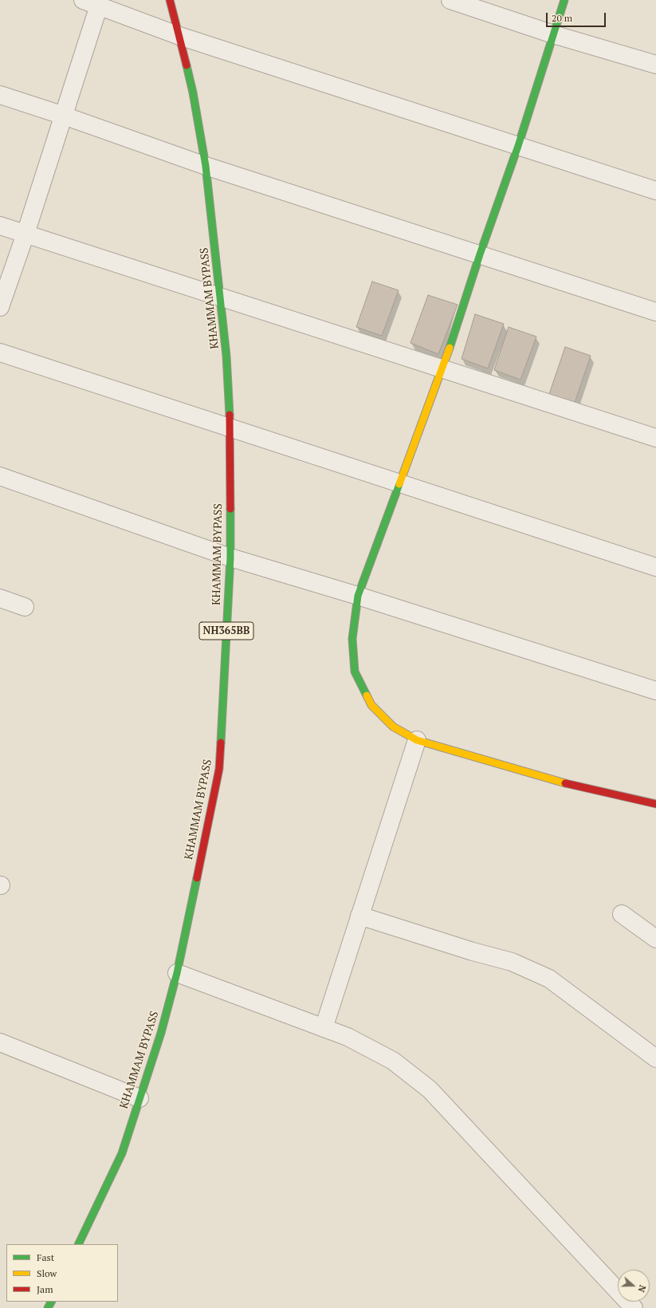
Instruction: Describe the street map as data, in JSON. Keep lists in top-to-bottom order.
{
  "streets": {
    "main road": ["KHAMMAM BYPASS", "NH365BB"]
  },
  "legend": ["Fast", "Slow", "Jam"],
  "scale_bar": "20 m",
  "north": "right"
}
